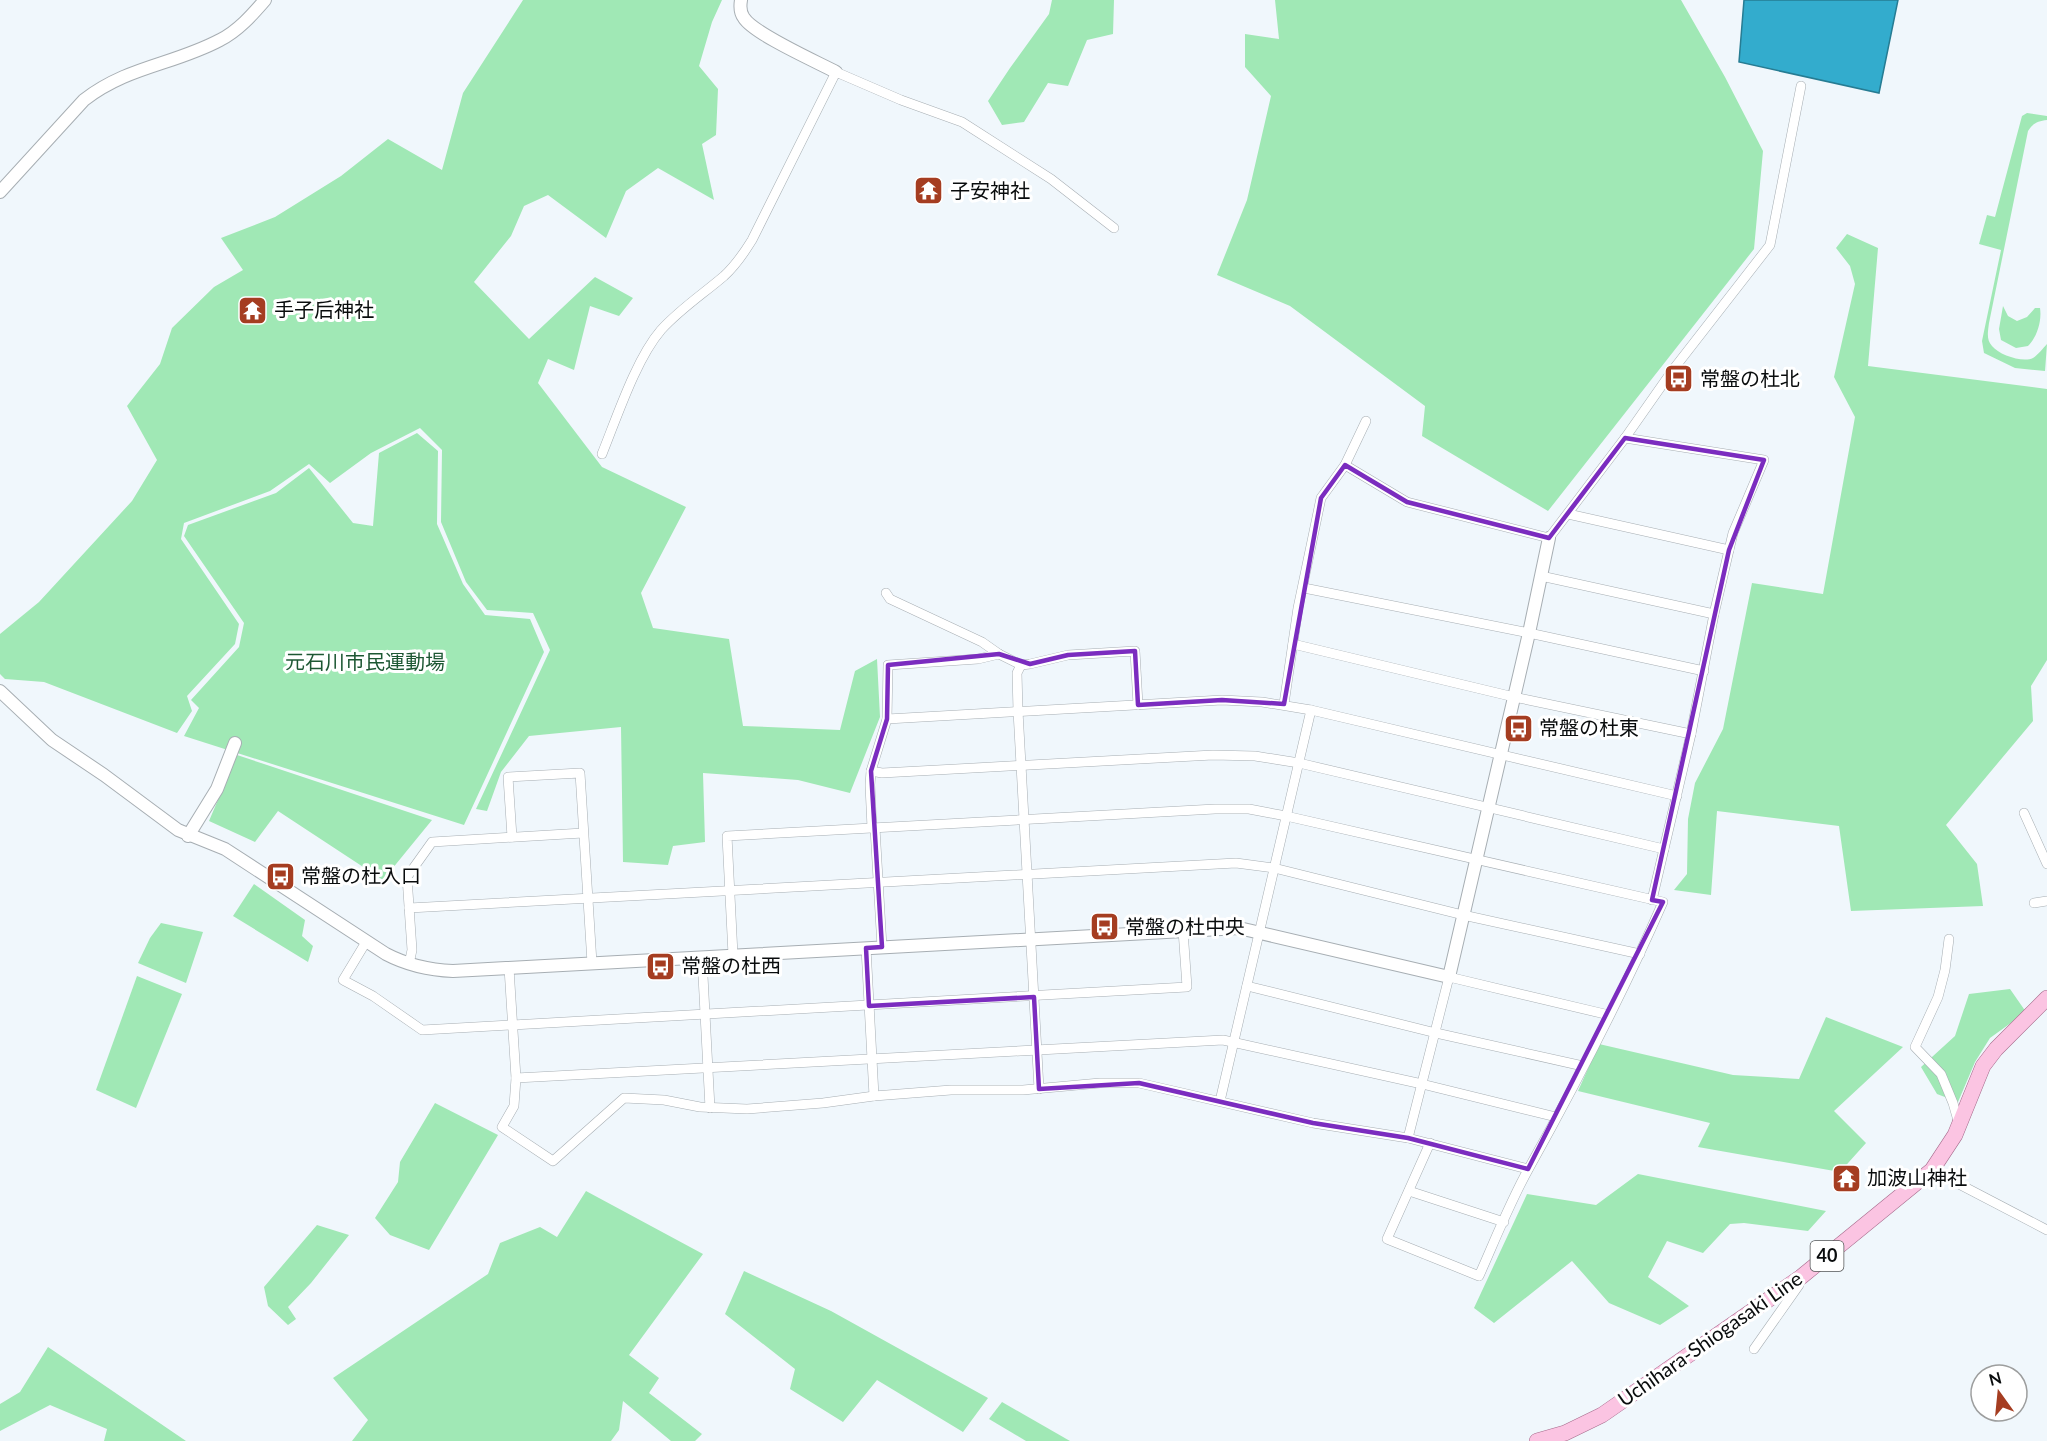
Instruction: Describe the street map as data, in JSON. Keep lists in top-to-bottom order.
{
  "streets": {
    "main road": ["40", "Uchihara-Shiogasaki Line"]
  },
  "parks": ["元石川市民運動場"],
  "places": {
    "temple": ["子安神社", "手子后神社", "加波山神社"],
    "bus stop": [
      "常盤の杜北",
      "常盤の杜東",
      "常盤の杜入口",
      "常盤の杜中央",
      "常盤の杜西"
    ]
  },
  "north": "top"
}
